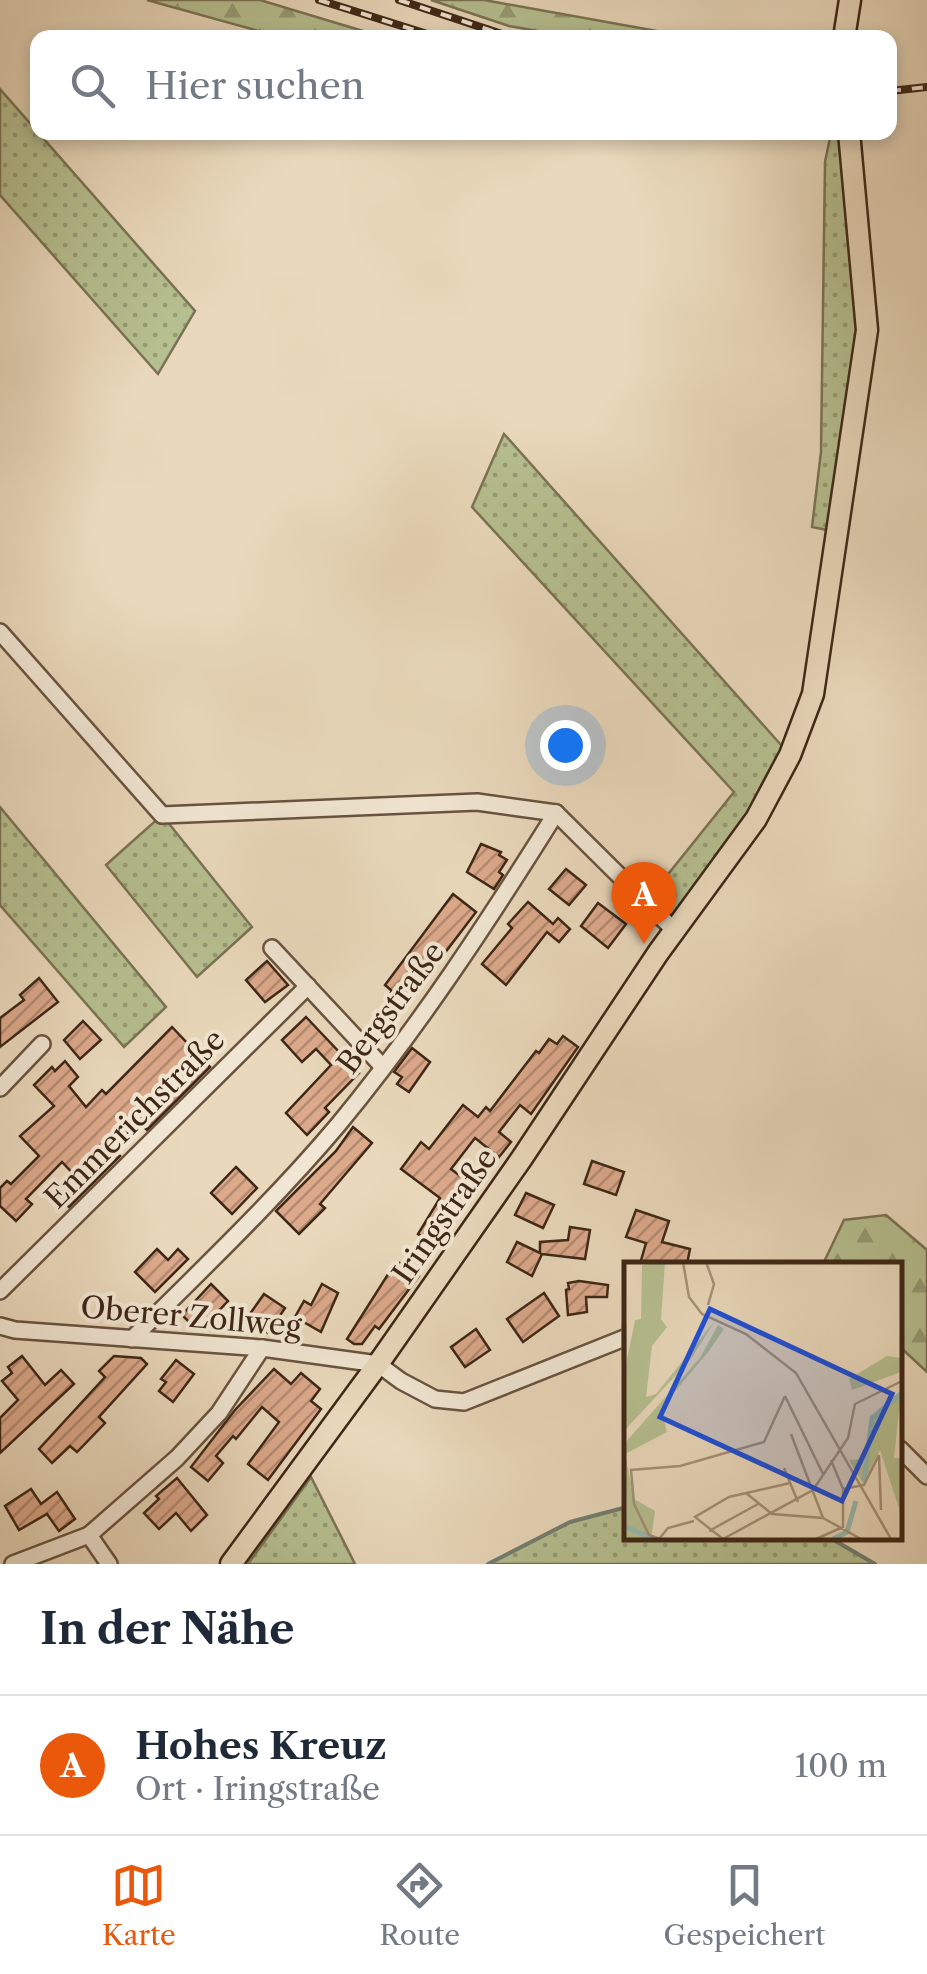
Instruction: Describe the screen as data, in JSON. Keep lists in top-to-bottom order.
{
  "streets": {
    "main road": ["Iringstraße"],
    "street": ["Bergstraße", "Emmerichstraße", "Oberer Zollweg"]
  },
  "crossings": [
    ["Bergstraße", "Oberer Zollweg"],
    ["Iringstraße", "Oberer Zollweg"]
  ],
  "page": {
    "search": "Hier suchen",
    "pins": "A",
    "heading": "In der Nähe",
    "list": [
      {
        "mark": "A",
        "name": "Hohes Kreuz",
        "note": "Ort · Iringstraße",
        "value": "100 m"
      }
    ],
    "nav": ["Karte", "Route", "Gespeichert"]
  }
}
